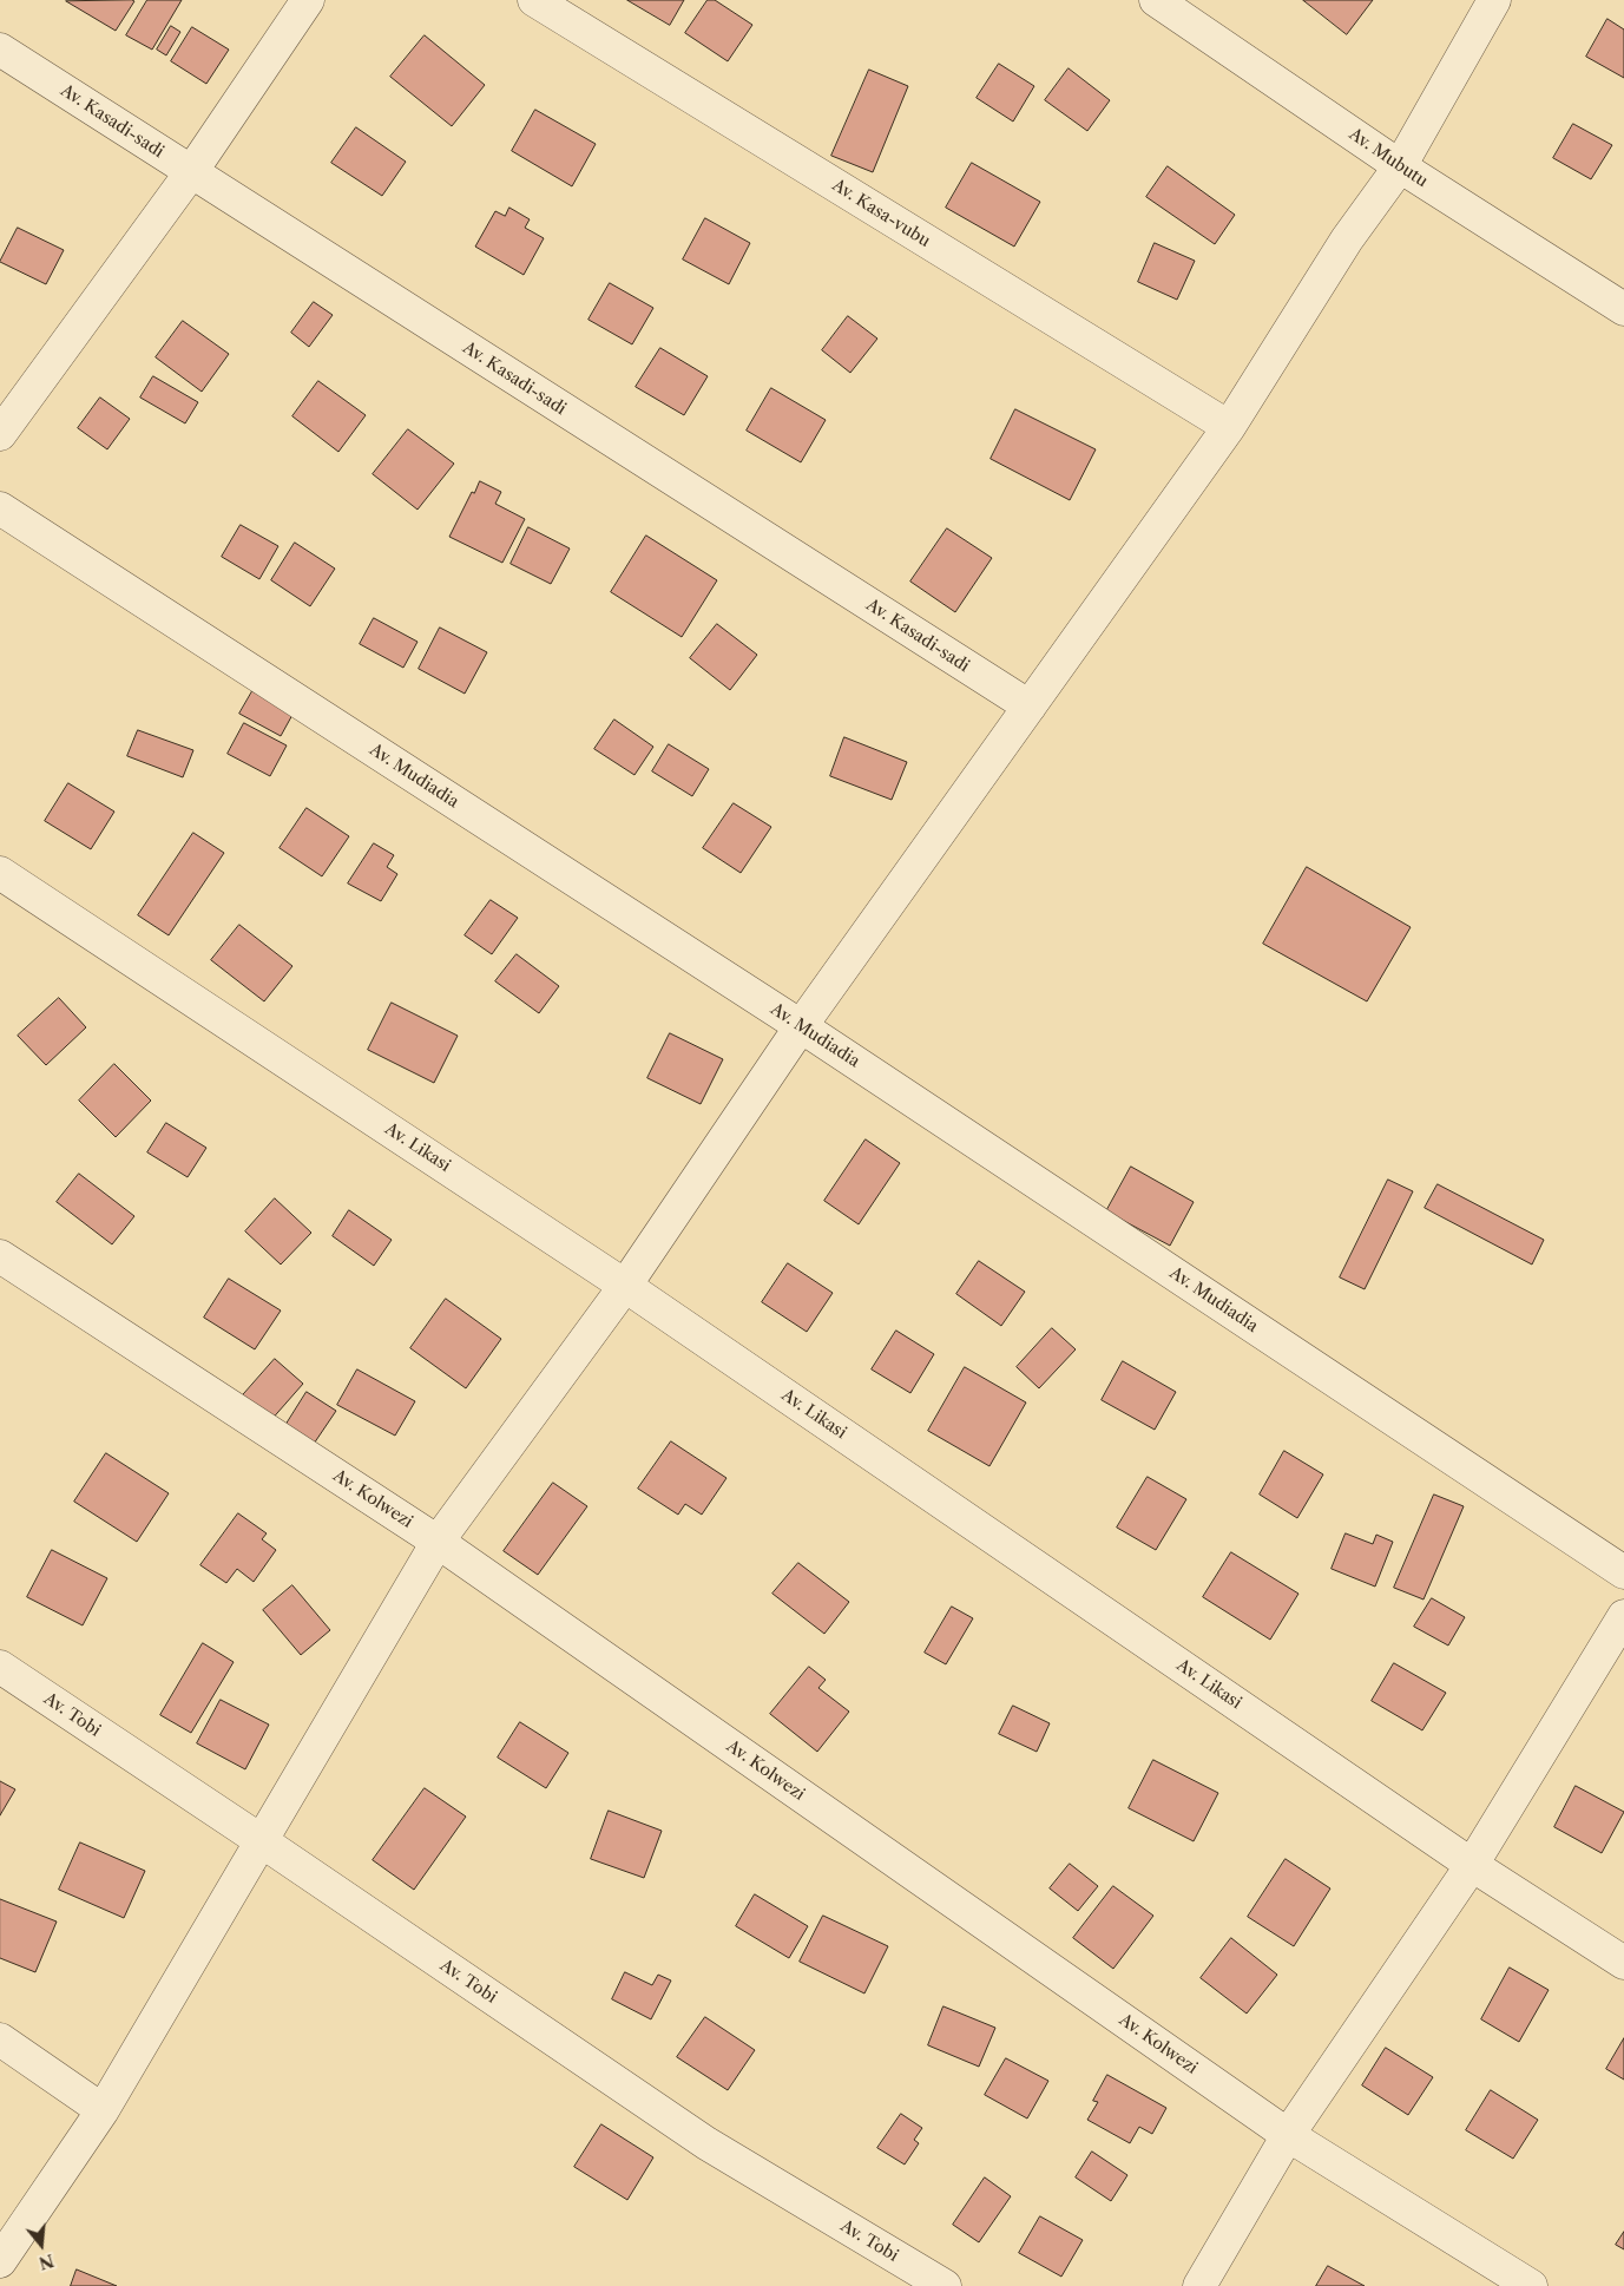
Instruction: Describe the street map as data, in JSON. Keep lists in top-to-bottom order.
{
  "streets": {
    "street": [
      "Av. Kasadi-sadi",
      "Av. Mubutu",
      "Av. Kasa-vubu",
      "Av. Mudiadia",
      "Av. Likasi",
      "Av. Kolwezi",
      "Av. Tobi"
    ]
  },
  "north": "bottom"
}
